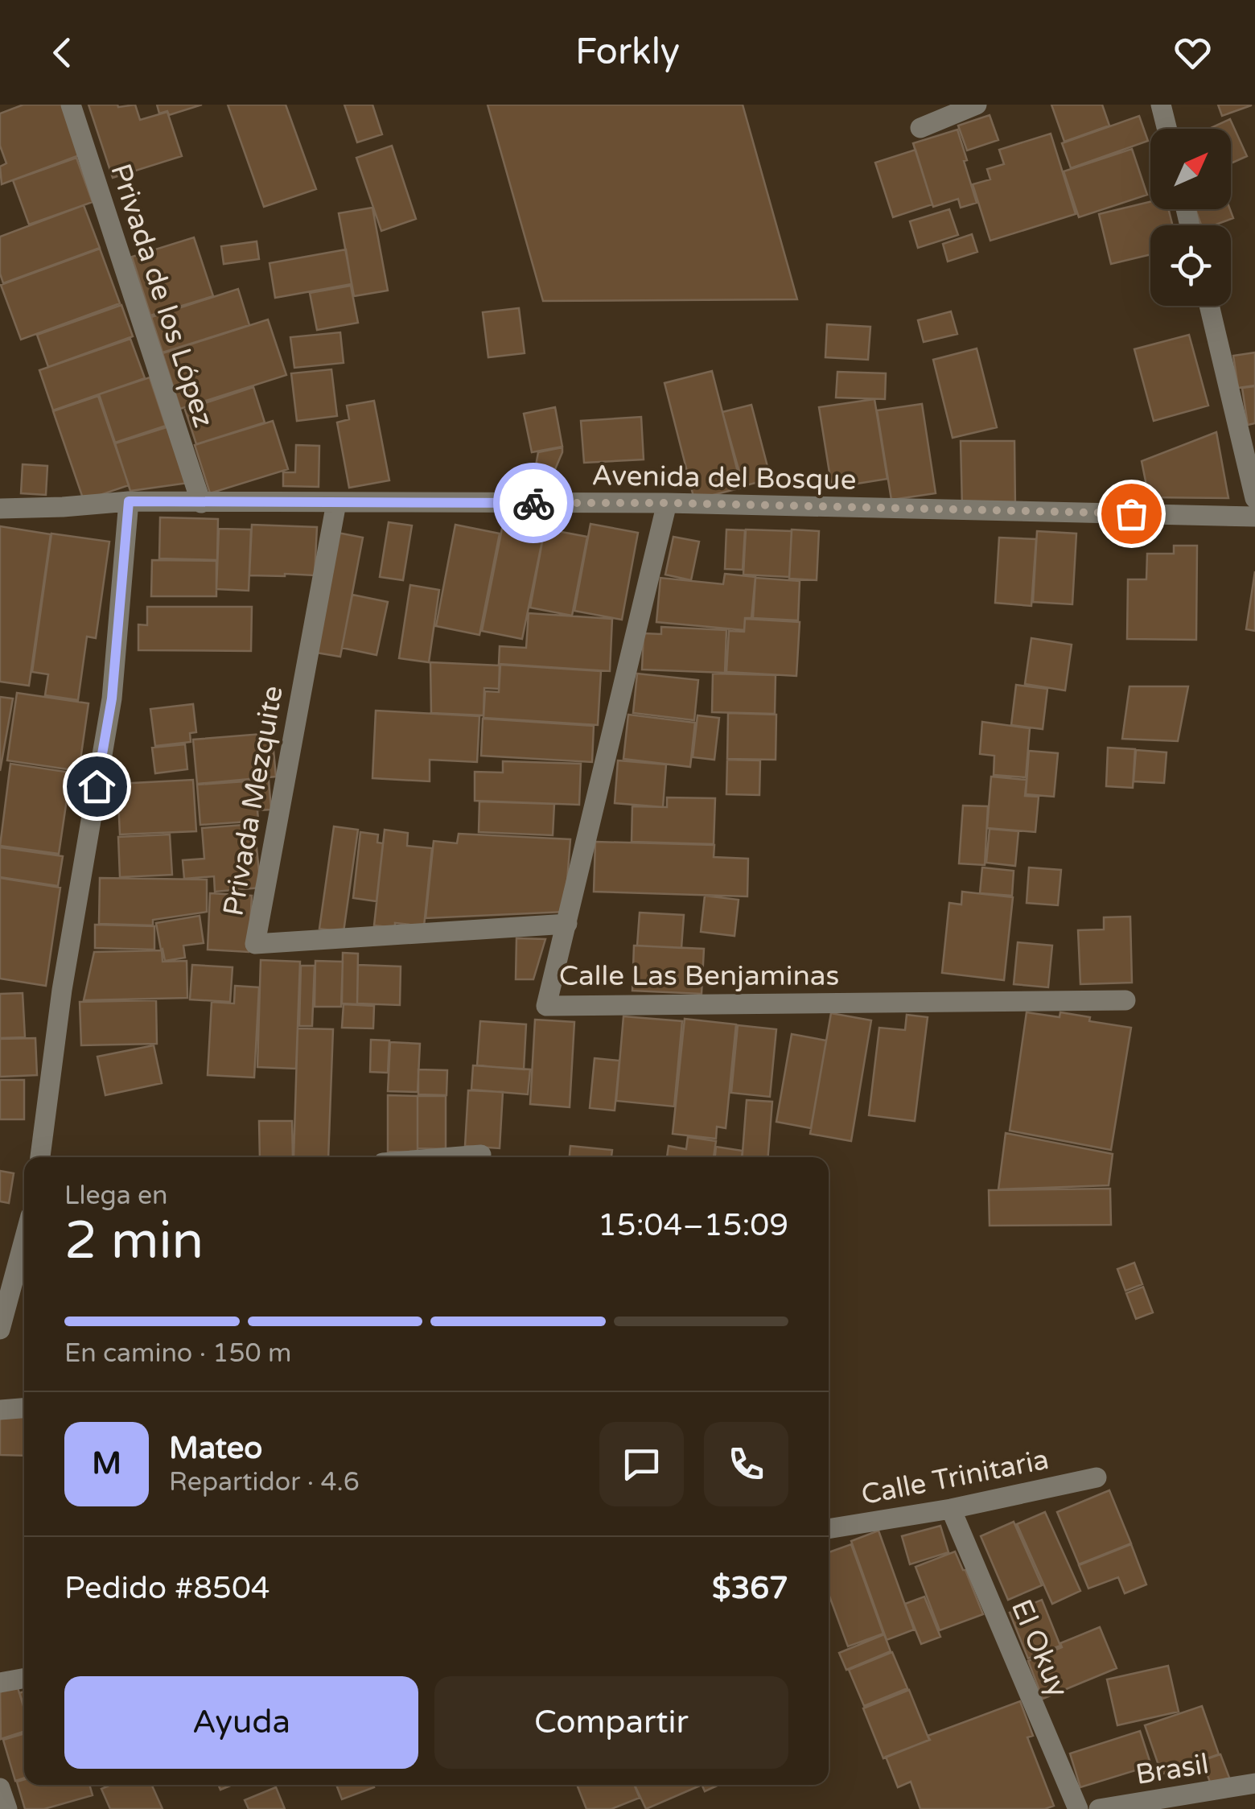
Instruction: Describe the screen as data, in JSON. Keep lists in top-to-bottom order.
{
  "streets": {
    "street": [
      "Privada de los López",
      "Avenida del Bosque",
      "Privada Mezquite",
      "Calle Las Benjaminas",
      "Calle Trinitaria",
      "El Okuy",
      "Brasil"
    ]
  },
  "crossings": [
    ["Privada de los López", "Avenida del Bosque"],
    ["Avenida del Bosque", "Privada Mezquite"],
    ["Avenida del Bosque", "Calle Las Benjaminas"],
    ["Privada Mezquite", "Calle Las Benjaminas"],
    ["Calle Trinitaria", "El Okuy"]
  ],
  "north": "top right",
  "page": {
    "header": "Forkly",
    "heading": ["2 min", "Llega en", "15:04–15:09"],
    "panel": [
      "Mateo",
      "Repartidor · 4.6",
      "Pedido #8504",
      "$367"
    ],
    "bar": "En camino · 150 m",
    "round": "M",
    "buttons": ["Ayuda", "Compartir"]
  }
}
